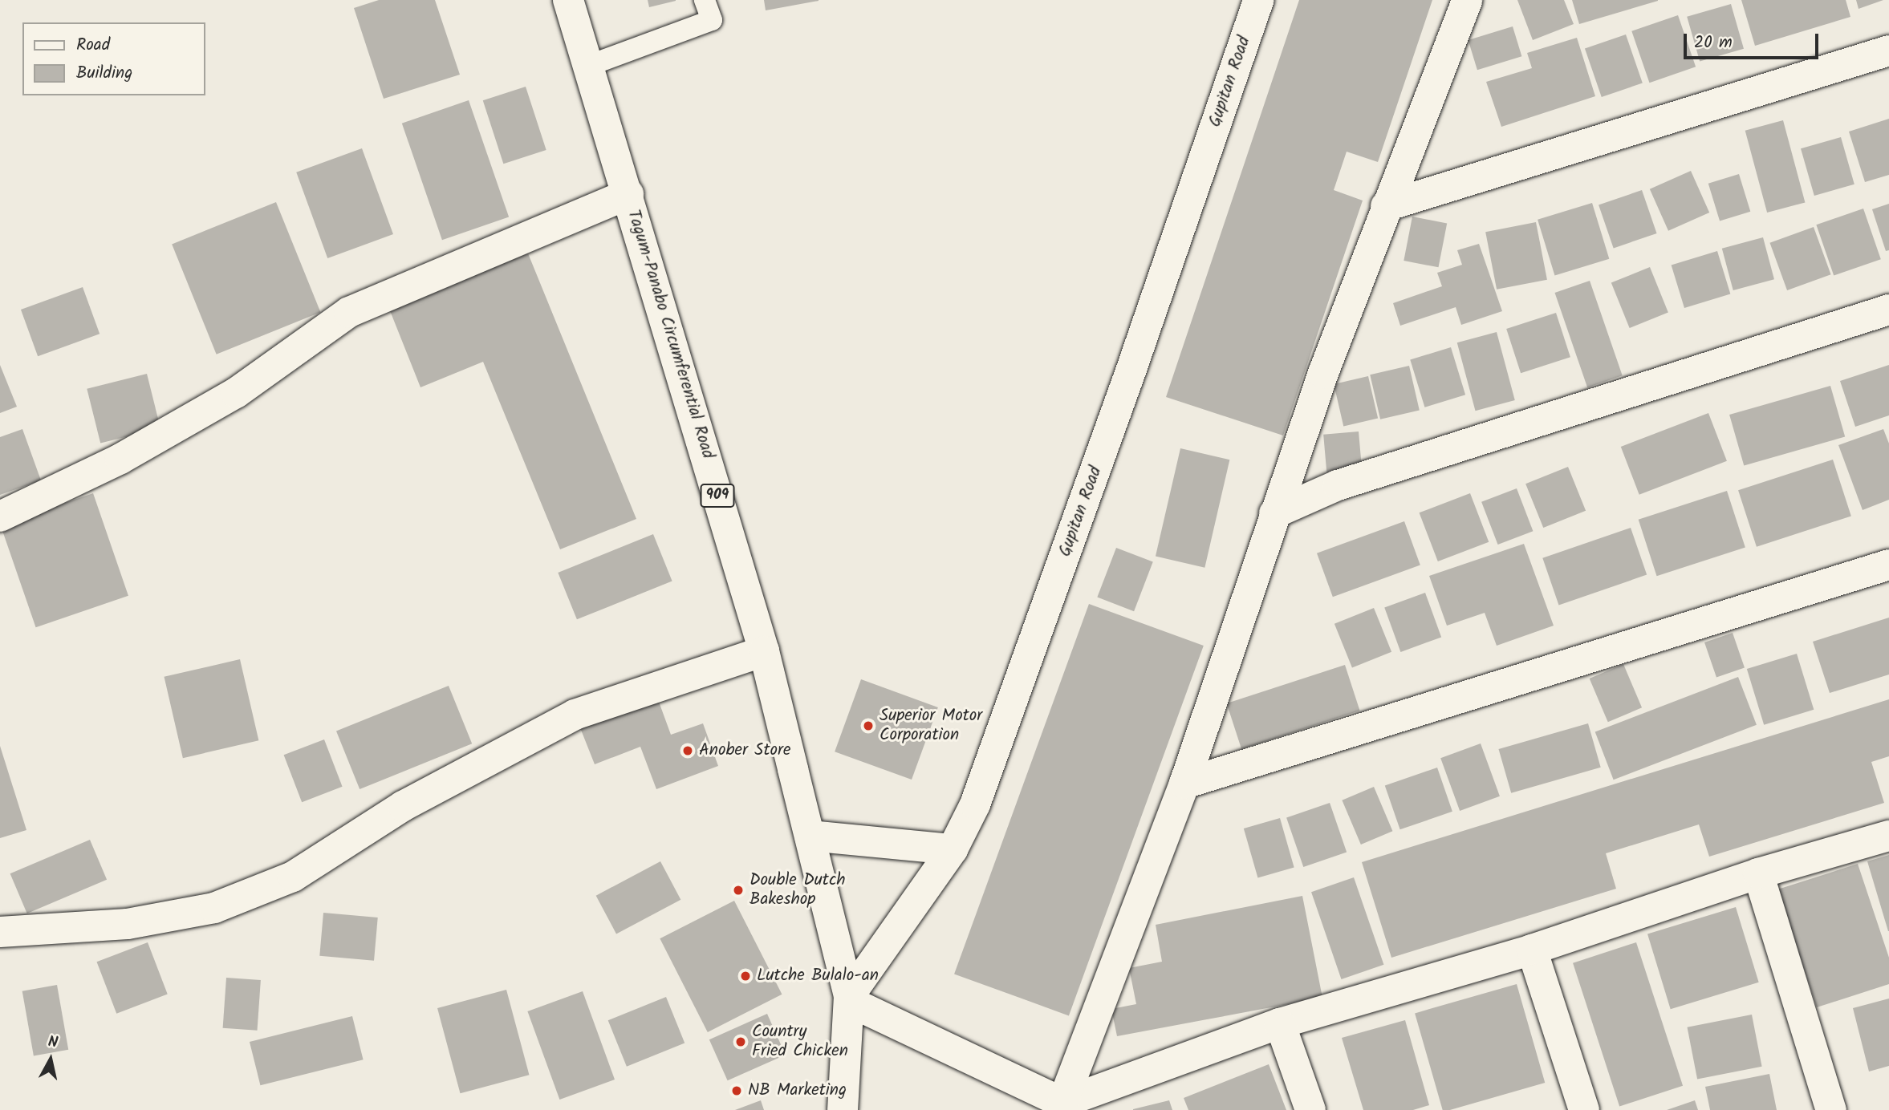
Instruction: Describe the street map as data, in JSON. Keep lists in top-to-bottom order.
{
  "streets": {
    "main road": ["Gupitan Road", "Tagum-Panabo Circumferential Road", "909"]
  },
  "crossings": [
    ["Gupitan Road", "Tagum-Panabo Circumferential Road"],
    ["Gupitan Road", "909"],
    ["Tagum-Panabo Circumferential Road", "909"]
  ],
  "places": [
    "Superior Motor Corporation",
    "Anober Store",
    "Double Dutch Bakeshop",
    "Lutche Bulalo-an",
    "Country Fried Chicken",
    "NB Marketing"
  ],
  "legend": ["Road", "Building"],
  "scale_bar": "20 m",
  "north": "top"
}
